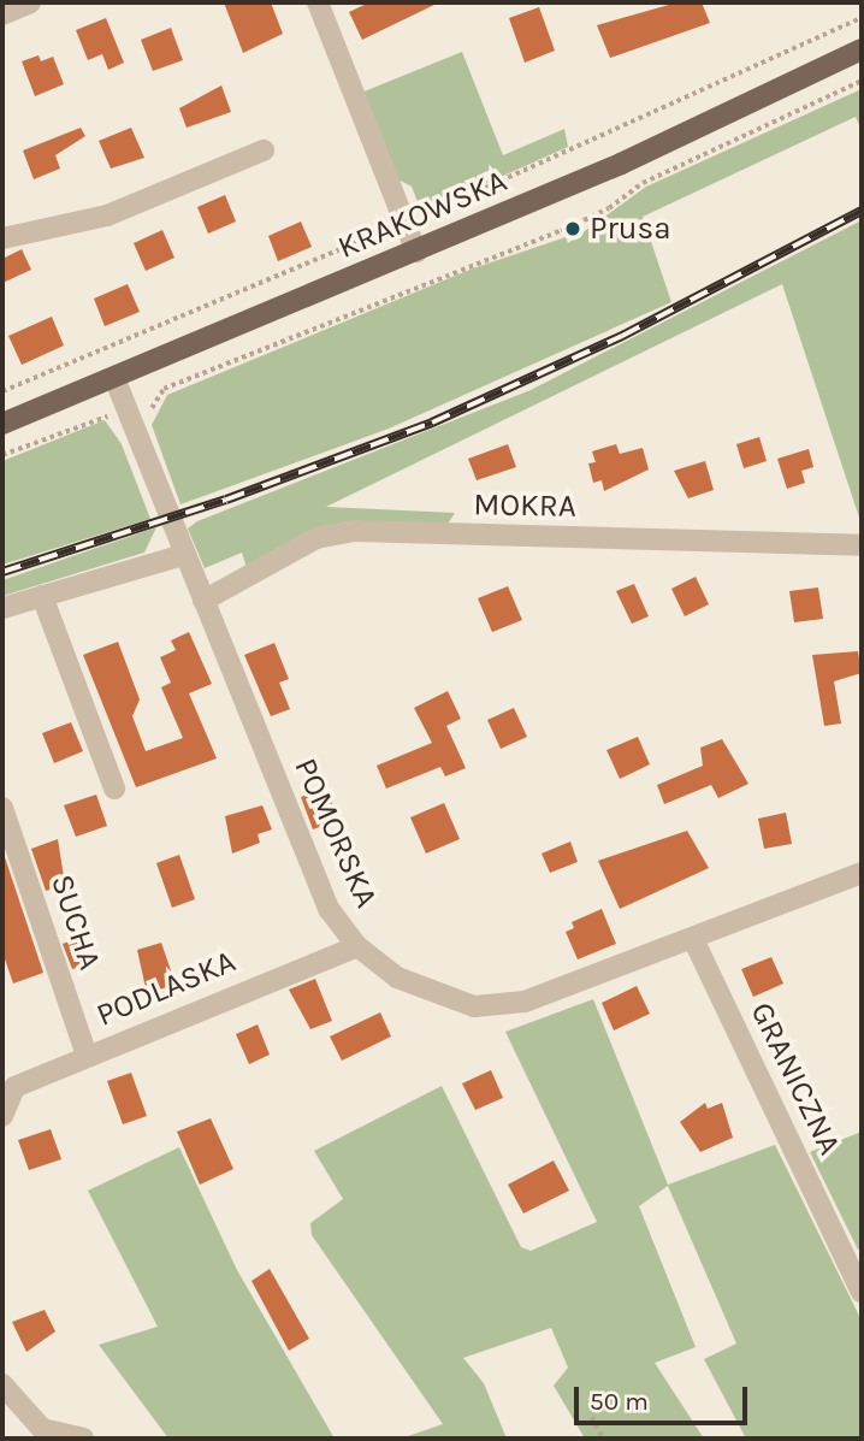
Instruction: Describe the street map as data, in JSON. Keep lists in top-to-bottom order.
{
  "streets": {
    "main road": ["KRAKOWSKA"],
    "street": [
      "MOKRA",
      "POMORSKA",
      "SUCHA",
      "PODLASKA",
      "GRANICZNA"
    ]
  },
  "crossings": [
    ["KRAKOWSKA", "POMORSKA"],
    ["MOKRA", "POMORSKA"],
    ["POMORSKA", "PODLASKA"],
    ["POMORSKA", "GRANICZNA"],
    ["SUCHA", "PODLASKA"]
  ],
  "places": ["Prusa"],
  "scale_bar": "50 m"
}
